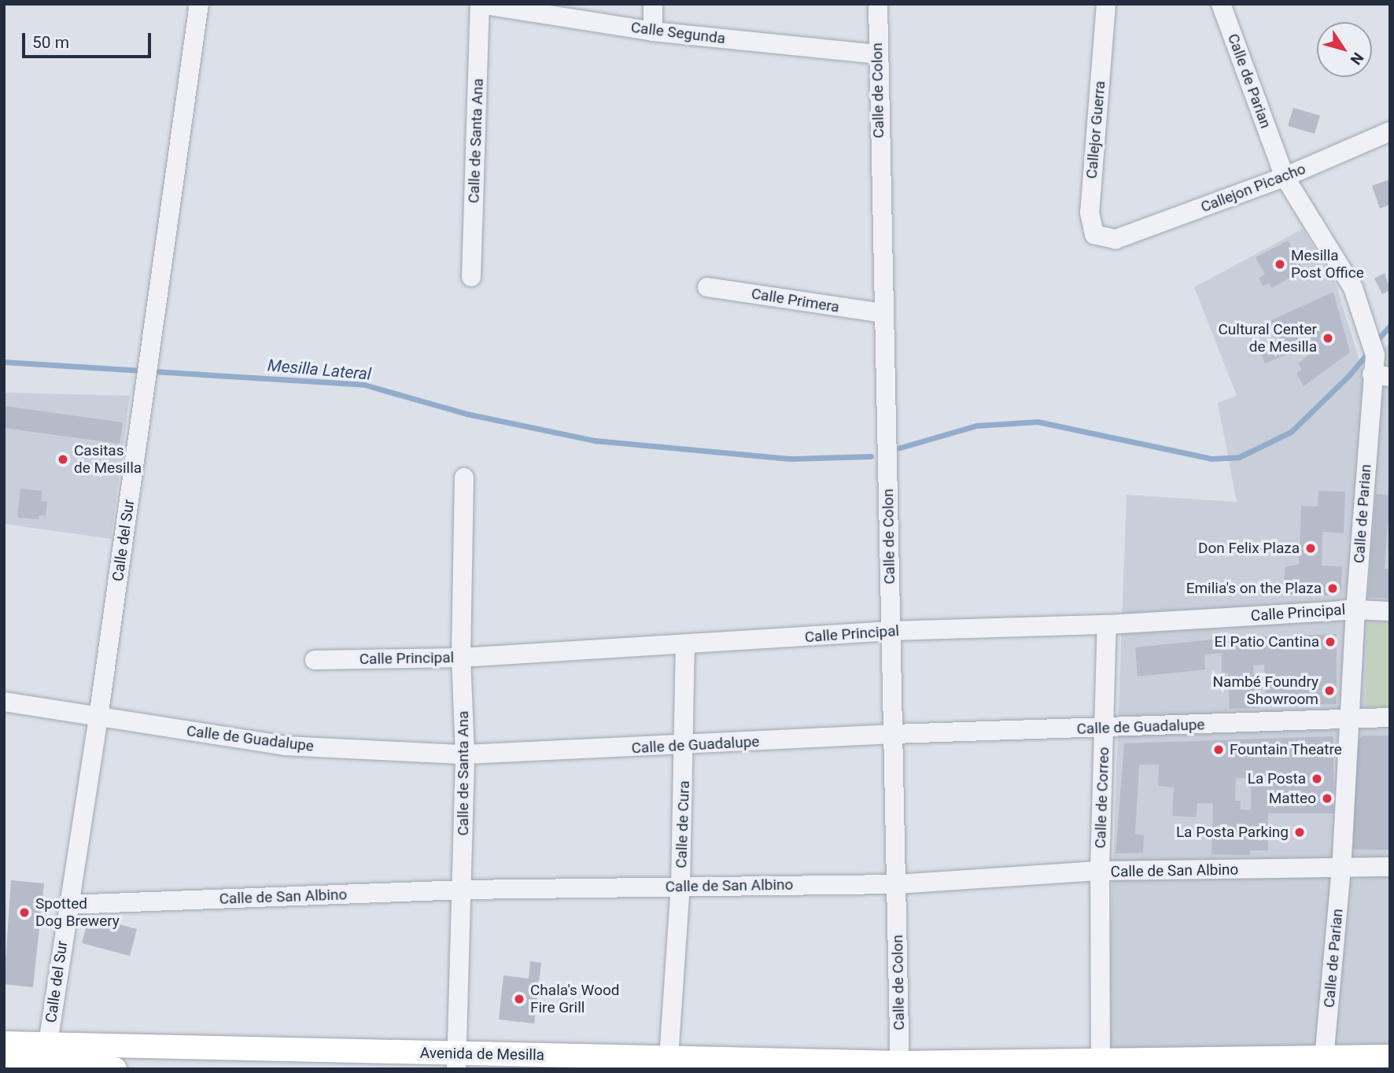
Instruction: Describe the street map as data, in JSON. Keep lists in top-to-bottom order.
{
  "streets": {
    "main road": ["Avenida de Mesilla"],
    "street": [
      "Calle Segunda",
      "Calle de Parian",
      "Calle de Colon",
      "Callejor Guerra",
      "Calle de Santa Ana",
      "Callejon Picacho",
      "Calle Primera",
      "Calle del Sur",
      "Calle Principal",
      "Calle de Guadalupe",
      "Calle de Correo",
      "Calle de Cura",
      "Calle de San Albino"
    ]
  },
  "crossings": [
    ["Calle Segunda", "Calle de Colon"],
    ["Calle Segunda", "Calle de Santa Ana"],
    ["Calle de Parian", "Callejon Picacho"],
    ["Calle de Parian", "Calle Principal"],
    ["Calle de Parian", "Calle de Guadalupe"],
    ["Calle de Parian", "Calle de San Albino"],
    ["Calle de Parian", "Avenida de Mesilla"],
    ["Calle de Colon", "Calle Primera"],
    ["Calle de Colon", "Calle Principal"],
    ["Calle de Colon", "Calle de Guadalupe"],
    ["Calle de Colon", "Calle de San Albino"],
    ["Calle de Colon", "Avenida de Mesilla"],
    ["Callejor Guerra", "Callejon Picacho"],
    ["Calle de Santa Ana", "Calle Principal"],
    ["Calle de Santa Ana", "Calle de Guadalupe"],
    ["Calle de Santa Ana", "Calle de San Albino"],
    ["Calle de Santa Ana", "Avenida de Mesilla"],
    ["Calle del Sur", "Calle de Guadalupe"],
    ["Calle del Sur", "Calle de San Albino"],
    ["Calle del Sur", "Avenida de Mesilla"],
    ["Calle Principal", "Calle de Correo"],
    ["Calle Principal", "Calle de Cura"],
    ["Calle de Guadalupe", "Calle de Correo"],
    ["Calle de Guadalupe", "Calle de Cura"],
    ["Calle de Correo", "Calle de San Albino"],
    ["Calle de Correo", "Avenida de Mesilla"],
    ["Calle de Cura", "Calle de San Albino"],
    ["Calle de Cura", "Avenida de Mesilla"]
  ],
  "water": ["Mesilla Lateral"],
  "places": [
    "Mesilla Post Office",
    "Cultural Center de Mesilla",
    "Casitas de Mesilla",
    "Don Felix Plaza",
    "Emilia's on the Plaza",
    "El Patio Cantina",
    "Nambé Foundry Showroom",
    "Fountain Theatre",
    "La Posta",
    "Matteo",
    "La Posta Parking",
    "Spotted Dog Brewery",
    "Chala's Wood Fire Grill"
  ],
  "scale_bar": "50 m",
  "north": "bottom right"
}
